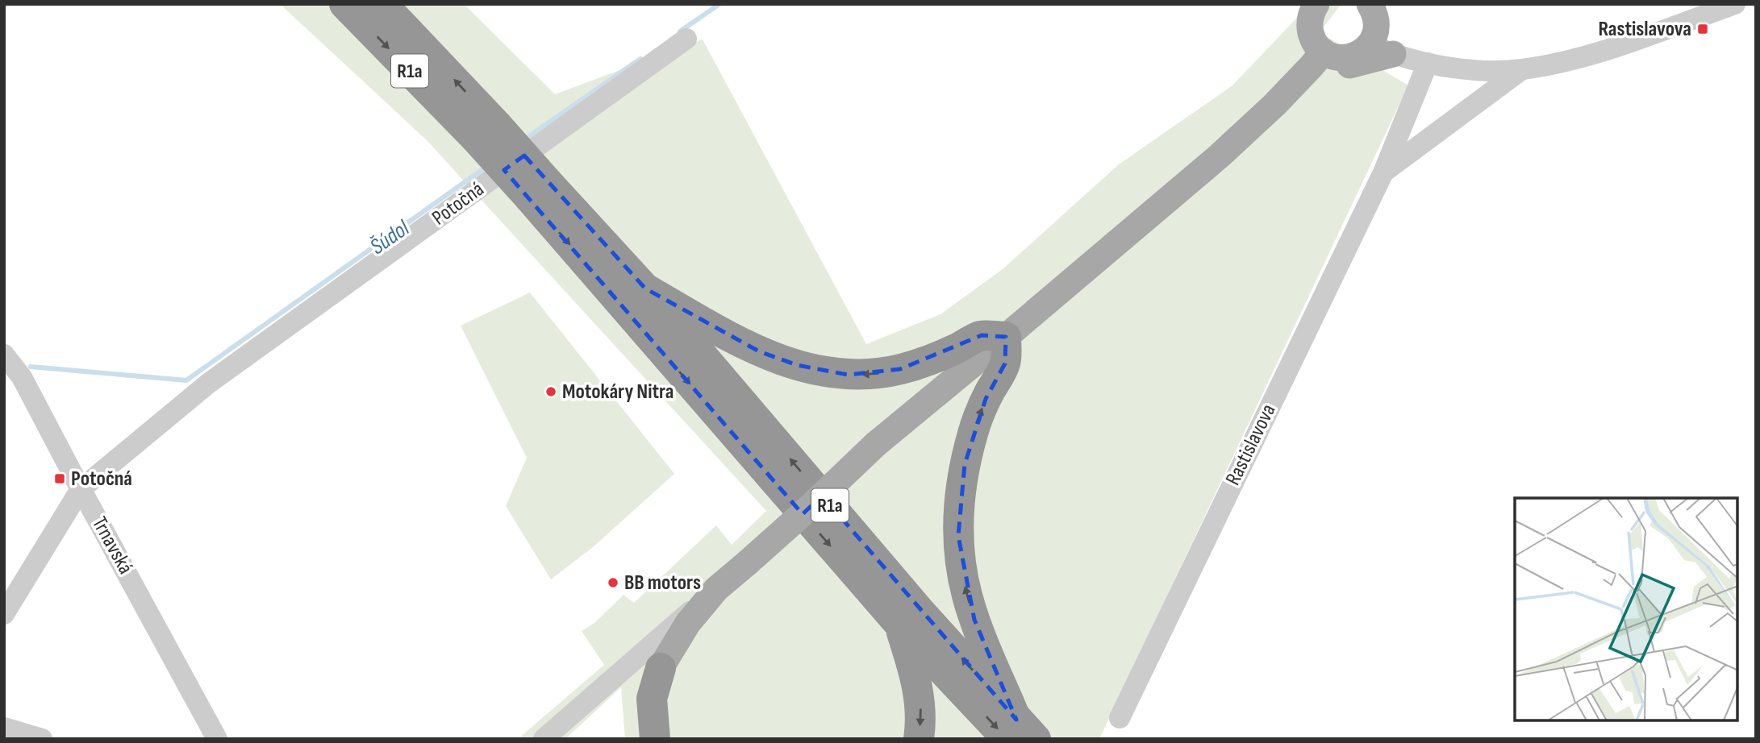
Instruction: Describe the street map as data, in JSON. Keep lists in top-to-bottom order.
{
  "streets": {
    "highway": ["R1a"],
    "street": ["Potočná", "Rastislavova", "Trnavská"]
  },
  "crossings": [
    ["Potočná", "Trnavská"]
  ],
  "water": ["Šúdol"],
  "places": {
    "transit": ["Rastislavova", "Potočná"],
    "other": ["Motokáry Nitra", "BB motors"]
  }
}
